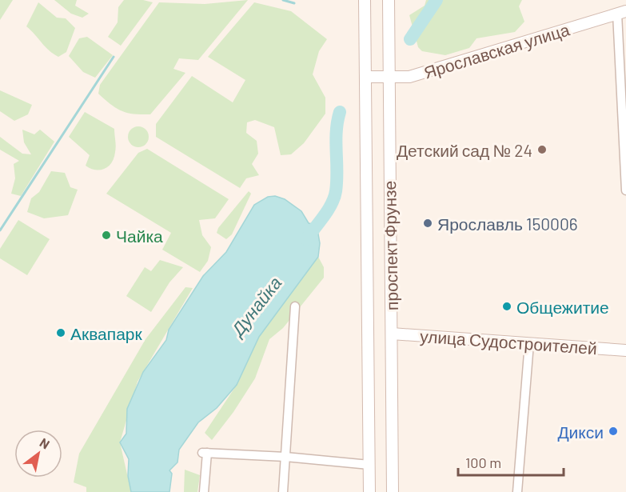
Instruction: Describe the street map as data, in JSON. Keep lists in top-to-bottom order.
{
  "streets": {
    "main road": ["Ярославская улица", "проспект Фрунзе", "улица Судостроителей"]
  },
  "crossings": [
    ["Ярославская улица", "проспект Фрунзе"],
    ["проспект Фрунзе", "улица Судостроителей"]
  ],
  "water": ["Дунайка"],
  "places": [
    "Детский сад № 24",
    "Ярославль 150006",
    "Чайка",
    "Общежитие",
    "Аквапарк",
    "Дикси"
  ],
  "scale_bar": "100 m",
  "north": "top right"
}
